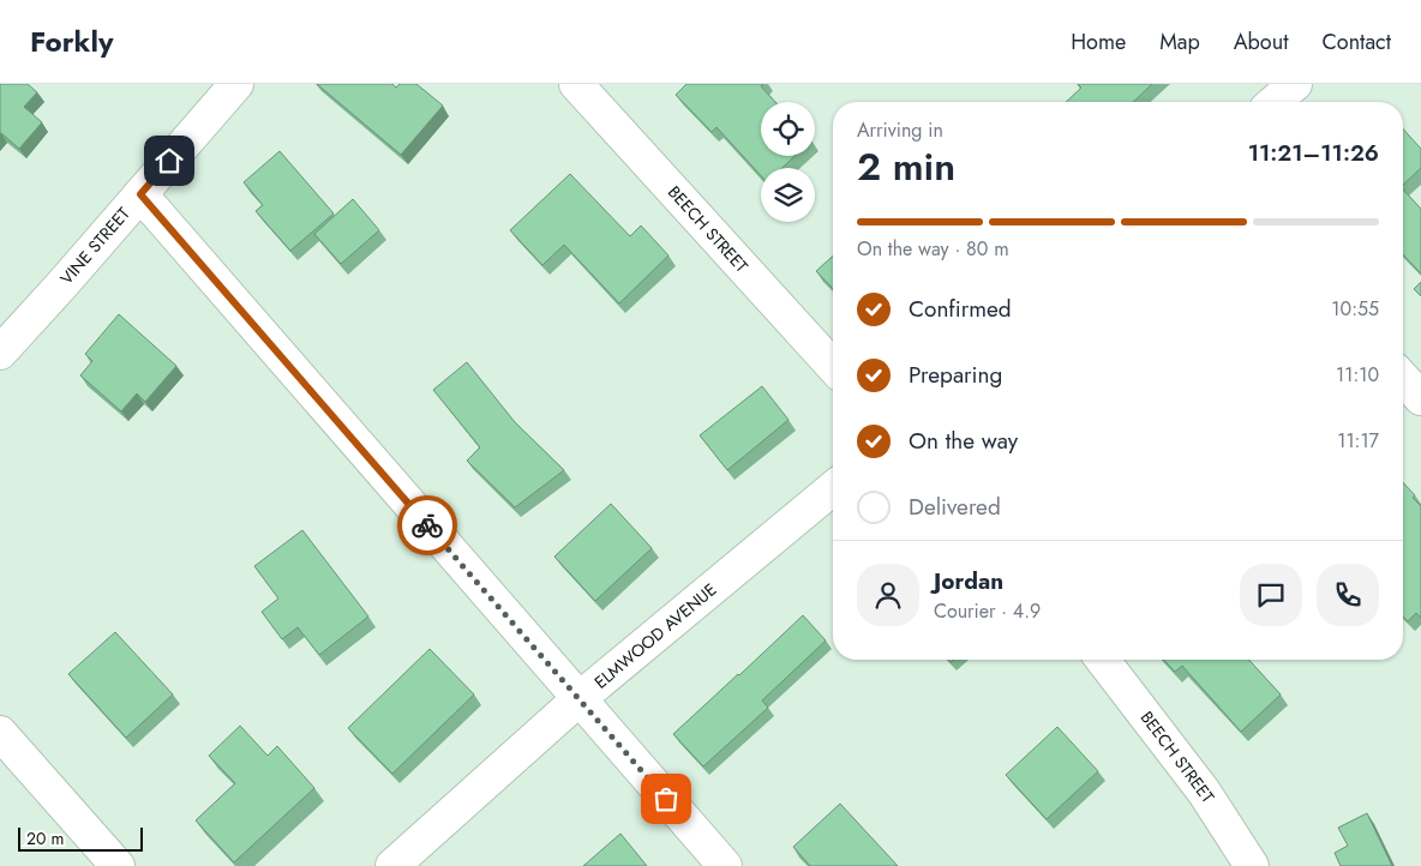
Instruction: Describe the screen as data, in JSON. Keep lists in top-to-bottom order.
{
  "streets": {
    "street": ["BEECH STREET", "VINE STREET", "ELMWOOD AVENUE"]
  },
  "scale_bar": "20 m",
  "page": {
    "header": "Forkly",
    "nav": [
      "Home",
      "Map",
      "About",
      "Contact"
    ],
    "heading": ["2 min", "Arriving in", "11:21–11:26"],
    "panel": ["Jordan", "Courier · 4.9"],
    "bar": "On the way · 80 m",
    "list": [
      ["Confirmed", "10:55"],
      ["Preparing", "11:10"],
      ["On the way", "11:17"],
      "Delivered"
    ],
    "scale": "20 m"
  }
}
